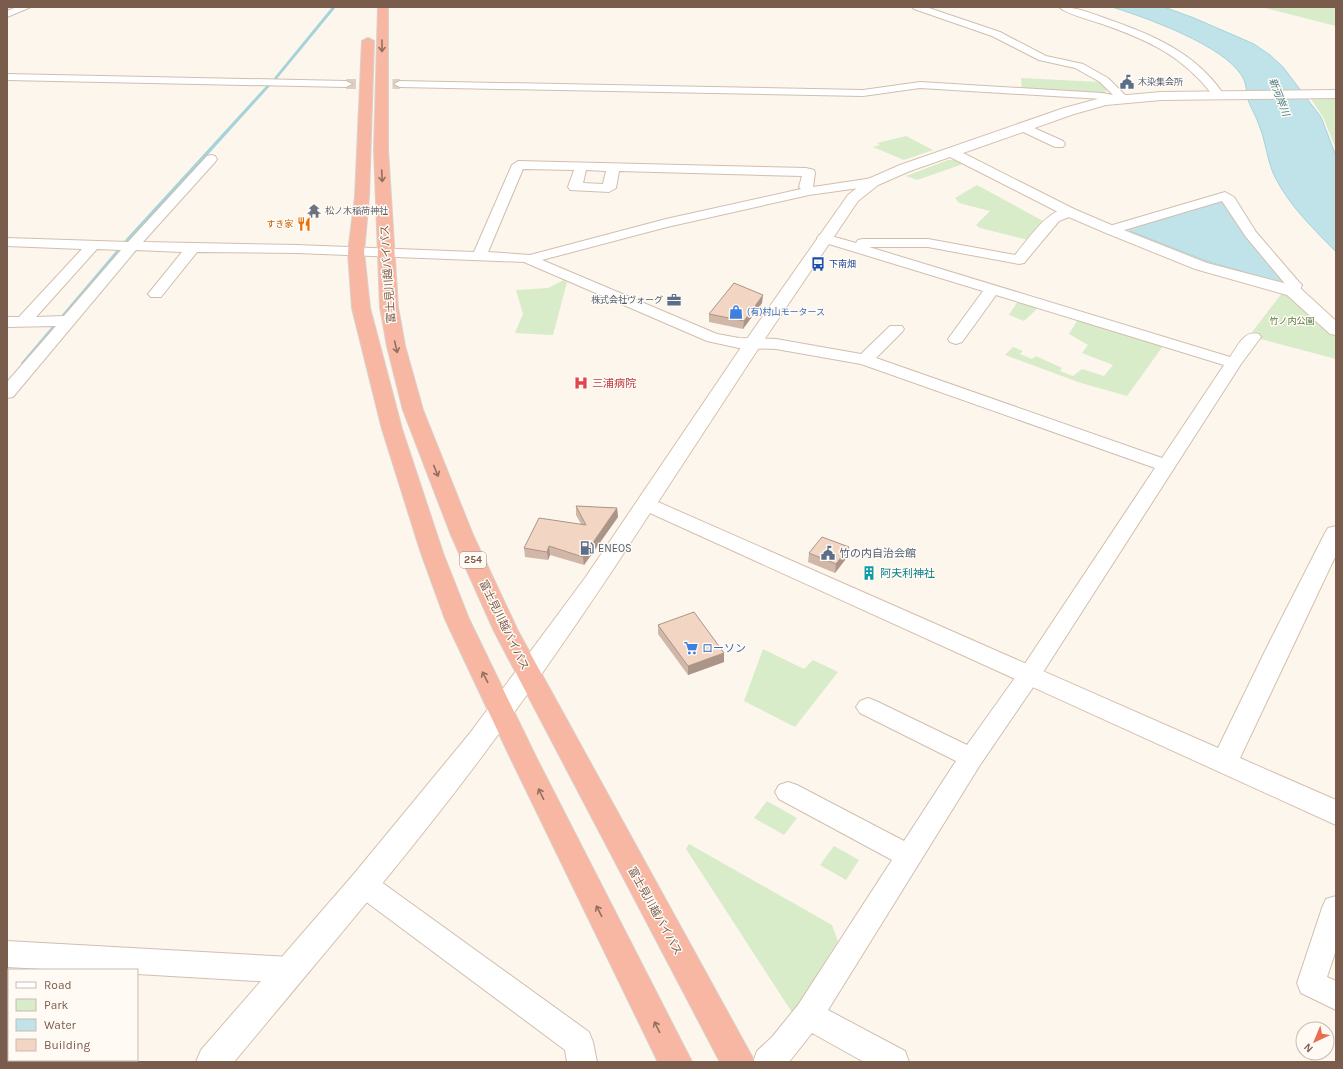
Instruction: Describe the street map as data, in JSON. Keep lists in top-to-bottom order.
{
  "streets": {
    "highway": ["富士見川越バイパス", "254"]
  },
  "water": ["新河岸川"],
  "parks": ["竹ノ内公園"],
  "places": {
    "public building": ["木染集会所", "竹の内自治会館"],
    "temple": ["松ノ木稲荷神社"],
    "restaurant": ["すき家"],
    "bus stop": ["下南畑"],
    "office": ["株式会社ヴォーグ"],
    "shop": ["(有)村山モータース"],
    "hospital": ["三浦病院"],
    "fuel station": ["ENEOS"],
    "building": ["阿夫利神社"],
    "supermarket": ["ローソン"]
  },
  "legend": [
    "Road",
    "Park",
    "Water",
    "Building"
  ],
  "north": "bottom left"
}
